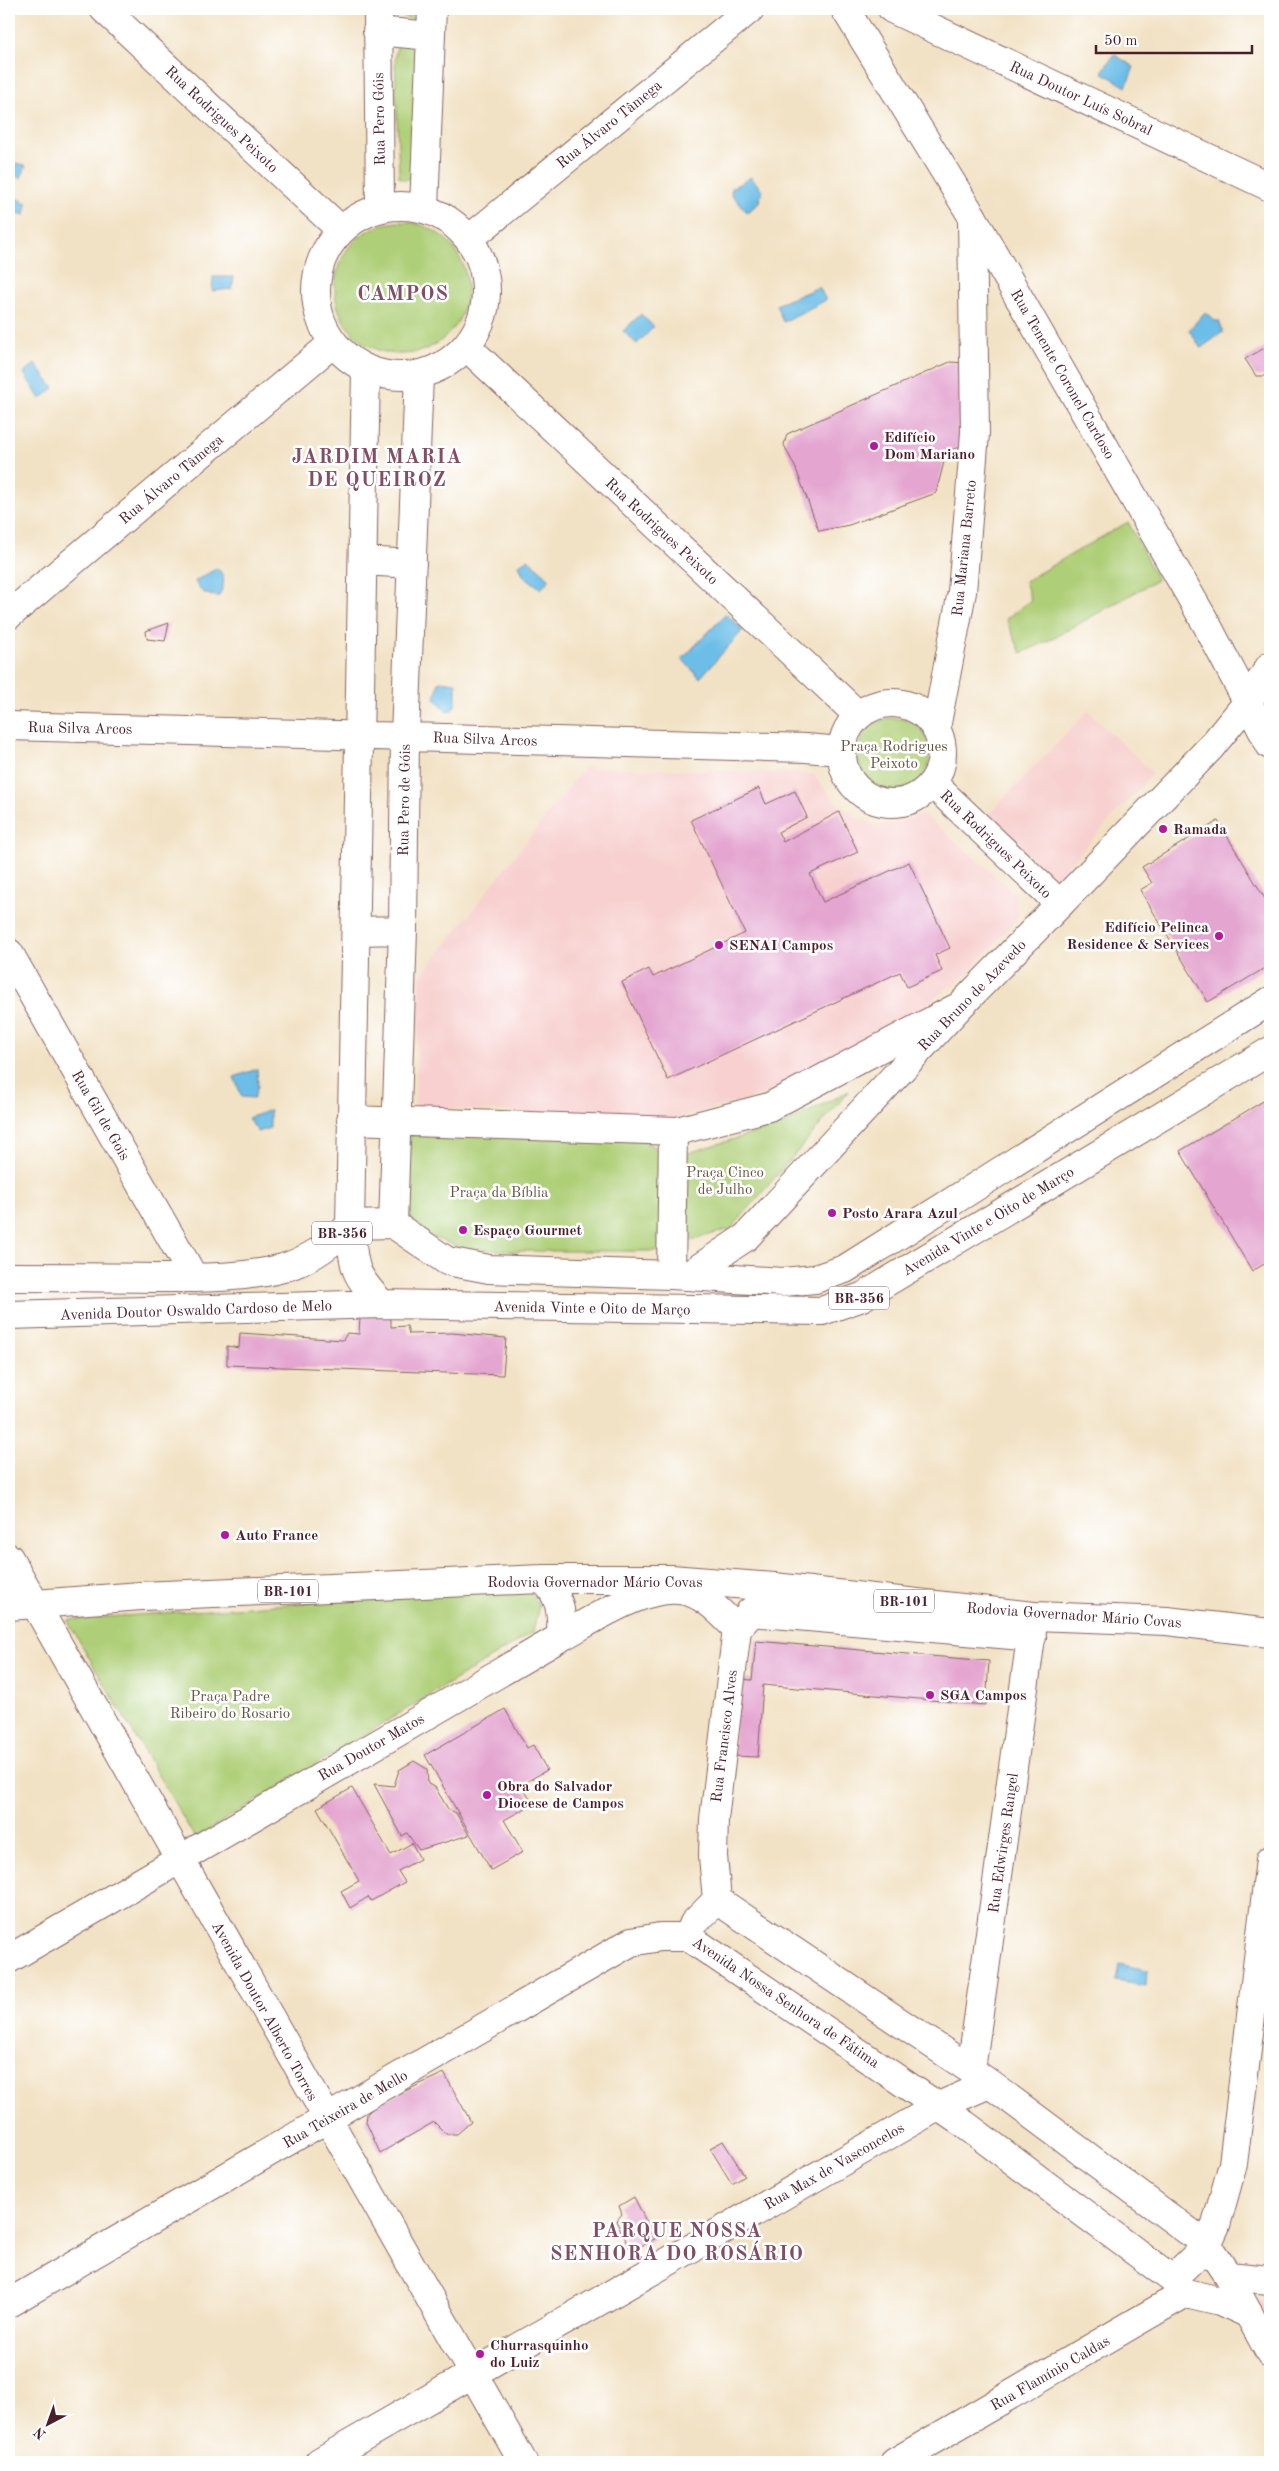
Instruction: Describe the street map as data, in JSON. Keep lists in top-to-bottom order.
{
  "streets": {
    "main road": [
      "Rua Doutor Luís Sobral",
      "Rua Rodrigues Peixoto",
      "Rua Pero Góis",
      "Rua Álvaro Tâmega",
      "Rua Tenente Coronel Cardoso",
      "Rua Mariana Barreto",
      "Rua Silva Arcos",
      "Rua Pero de Góis",
      "Rua Bruno de Azevedo",
      "Rua Gil de Gois",
      "Avenida Vinte e Oito de Março",
      "BR-356",
      "Avenida Doutor Oswaldo Cardoso de Melo",
      "Rodovia Governador Mário Covas",
      "BR-101",
      "Rua Francisco Alves",
      "Rua Doutor Matos",
      "Rua Edwirges Rangel",
      "Avenida Nossa Senhora de Fátima",
      "Avenida Doutor Alberto Torres",
      "Rua Teixeira de Mello",
      "Rua Max de Vasconcelos",
      "Rua Flamínio Caldas"
    ]
  },
  "crossings": [
    ["Rua Rodrigues Peixoto", "Rua Pero Góis"],
    ["Rua Rodrigues Peixoto", "Rua Álvaro Tâmega"],
    ["Rua Rodrigues Peixoto", "Rua Mariana Barreto"],
    ["Rua Rodrigues Peixoto", "Rua Silva Arcos"],
    ["Rua Rodrigues Peixoto", "Rua Pero de Góis"],
    ["Rua Rodrigues Peixoto", "Rua Bruno de Azevedo"],
    ["Rua Pero Góis", "Rua Álvaro Tâmega"],
    ["Rua Pero Góis", "Rua Pero de Góis"],
    ["Rua Álvaro Tâmega", "Rua Pero de Góis"],
    ["Rua Tenente Coronel Cardoso", "Rua Mariana Barreto"],
    ["Rua Tenente Coronel Cardoso", "Rua Bruno de Azevedo"],
    ["Rua Mariana Barreto", "Rua Silva Arcos"],
    ["Rua Silva Arcos", "Rua Pero de Góis"],
    ["Rua Pero de Góis", "BR-356"],
    ["Rua Bruno de Azevedo", "BR-356"],
    ["Rua Gil de Gois", "BR-356"],
    ["Avenida Vinte e Oito de Março", "Avenida Doutor Oswaldo Cardoso de Melo"],
    ["Rodovia Governador Mário Covas", "Rua Edwirges Rangel"],
    ["Rodovia Governador Mário Covas", "Avenida Doutor Alberto Torres"],
    ["Rua Francisco Alves", "Rua Doutor Matos"],
    ["Rua Francisco Alves", "Avenida Nossa Senhora de Fátima"],
    ["Rua Doutor Matos", "Avenida Doutor Alberto Torres"],
    ["Rua Edwirges Rangel", "Rua Max de Vasconcelos"],
    ["Avenida Nossa Senhora de Fátima", "Rua Teixeira de Mello"],
    ["Avenida Nossa Senhora de Fátima", "Rua Max de Vasconcelos"],
    ["Avenida Nossa Senhora de Fátima", "Rua Flamínio Caldas"],
    ["Avenida Doutor Alberto Torres", "Rua Teixeira de Mello"],
    ["Avenida Doutor Alberto Torres", "Rua Max de Vasconcelos"]
  ],
  "districts": ["CAMPOS", "JARDIM MARIA DE QUEIROZ", "PARQUE NOSSA SENHORA DO ROSÁRIO"],
  "parks": [
    "Praça Rodrigues Peixoto",
    "Praça Cinco de Julho",
    "Praça da Bíblia",
    "Praça Padre Ribeiro do Rosario"
  ],
  "places": [
    "Edifício Dom Mariano",
    "Ramada",
    "Edifício Pelinca Residence & Services",
    "SENAI Campos",
    "Posto Arara Azul",
    "Espaço Gourmet",
    "Auto France",
    "SGA Campos",
    "Obra do Salvador Diocese de Campos",
    "Churrasquinho do Luiz"
  ],
  "scale_bar": "50 m",
  "north": "bottom left"
}
